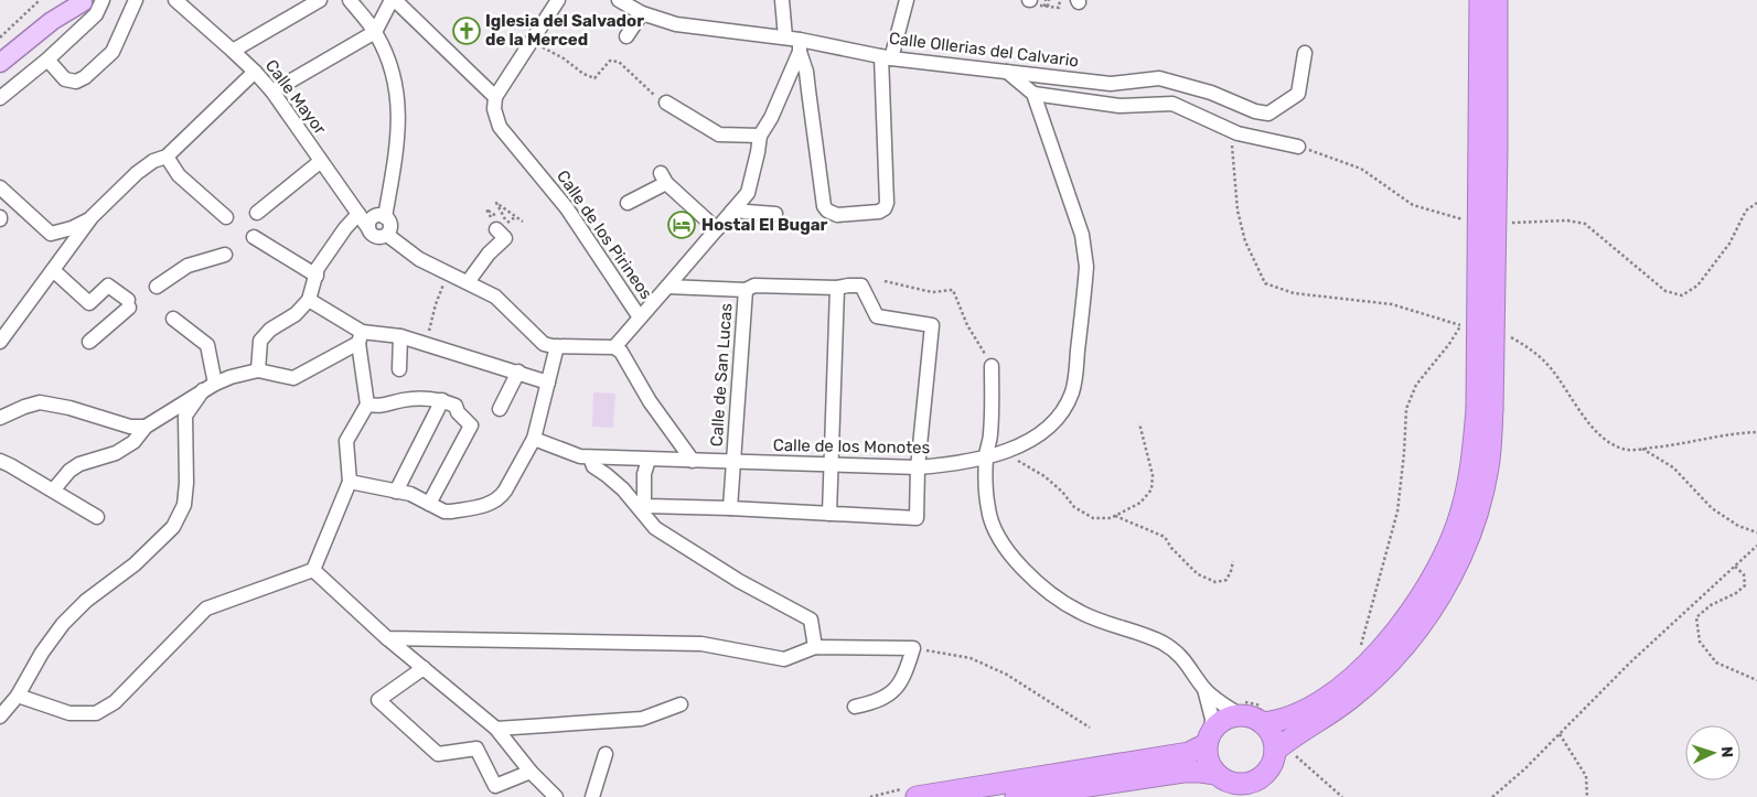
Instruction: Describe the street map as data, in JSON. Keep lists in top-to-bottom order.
{
  "streets": {
    "street": [
      "Calle Ollerias del Calvario",
      "Calle Mayor",
      "Calle de los Pirineos",
      "Calle de San Lucas",
      "Calle de los Monotes"
    ]
  },
  "crossings": [
    ["Calle de San Lucas", "Calle de los Monotes"]
  ],
  "places": {
    "church": ["Iglesia del Salvador de la Merced"],
    "hotel": ["Hostal El Bugar"]
  },
  "north": "right"
}
